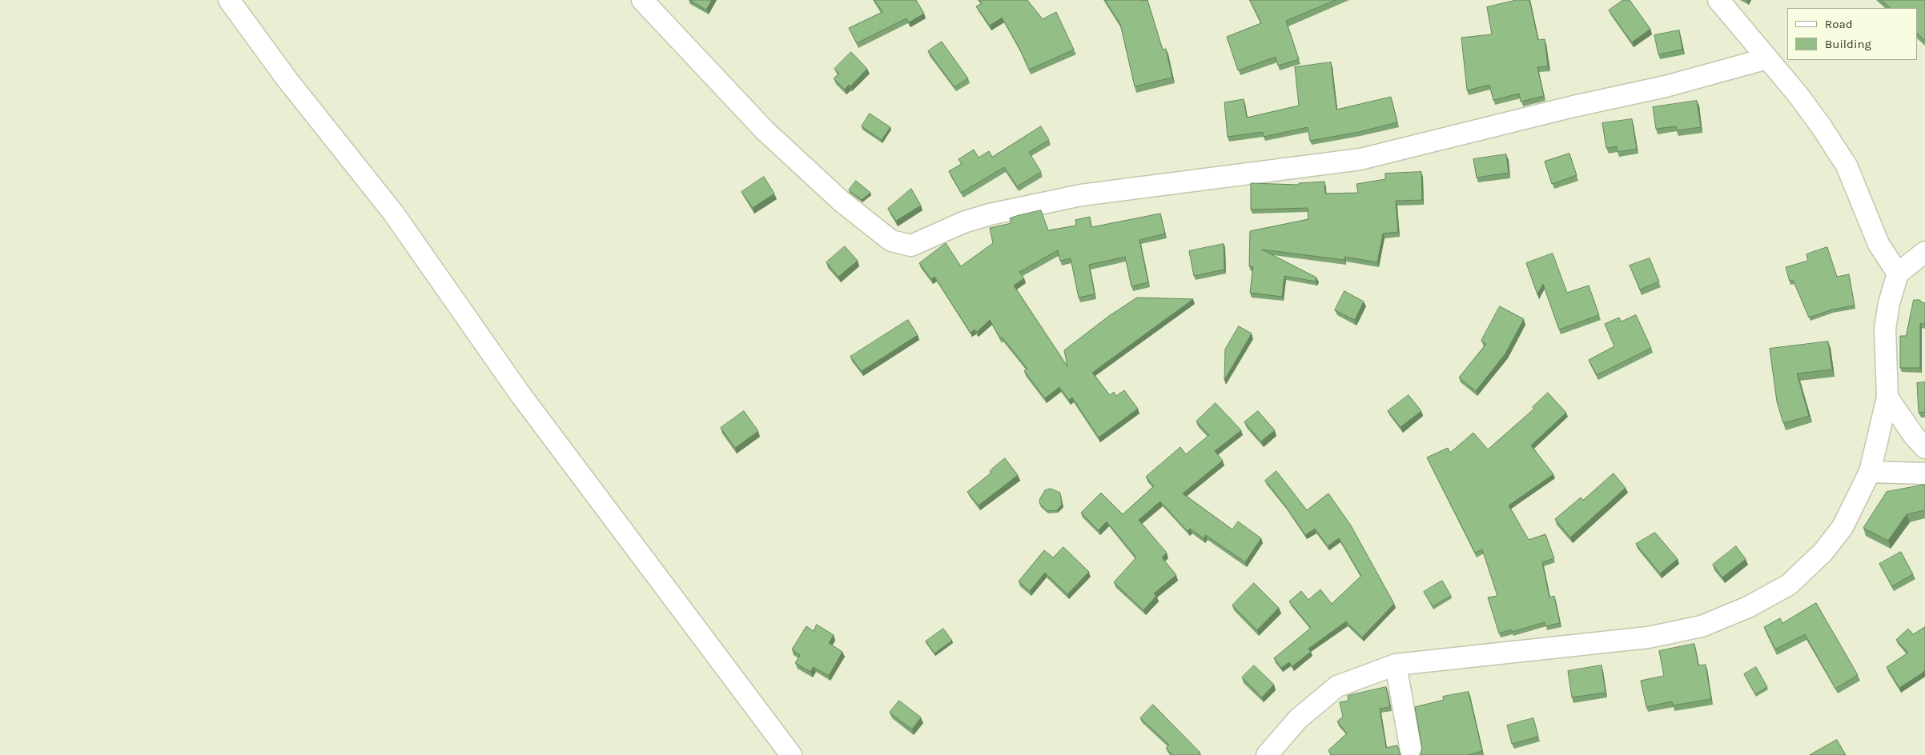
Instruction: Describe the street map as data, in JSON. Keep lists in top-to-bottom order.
{
  "legend": ["Road", "Building"]
}
